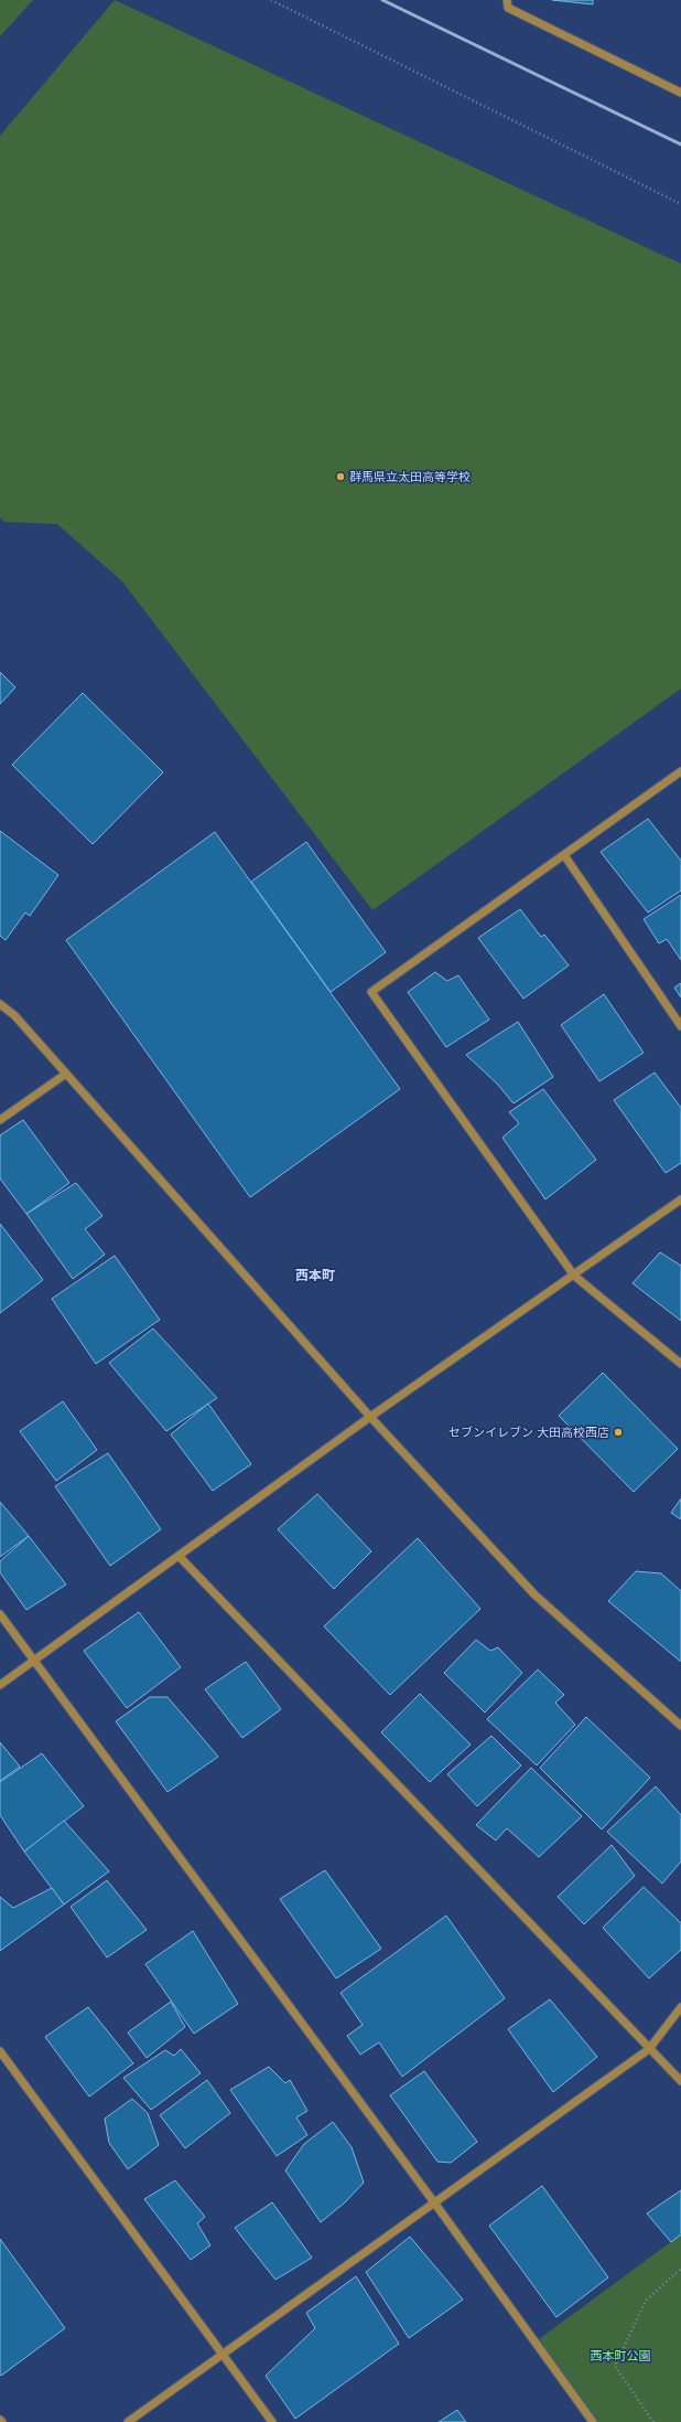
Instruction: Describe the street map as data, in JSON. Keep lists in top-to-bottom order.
{
  "districts": ["西本町"],
  "parks": ["西本町公園"],
  "places": ["群馬県立太田高等学校", "セブンイレブン 大田高校西店"]
}
